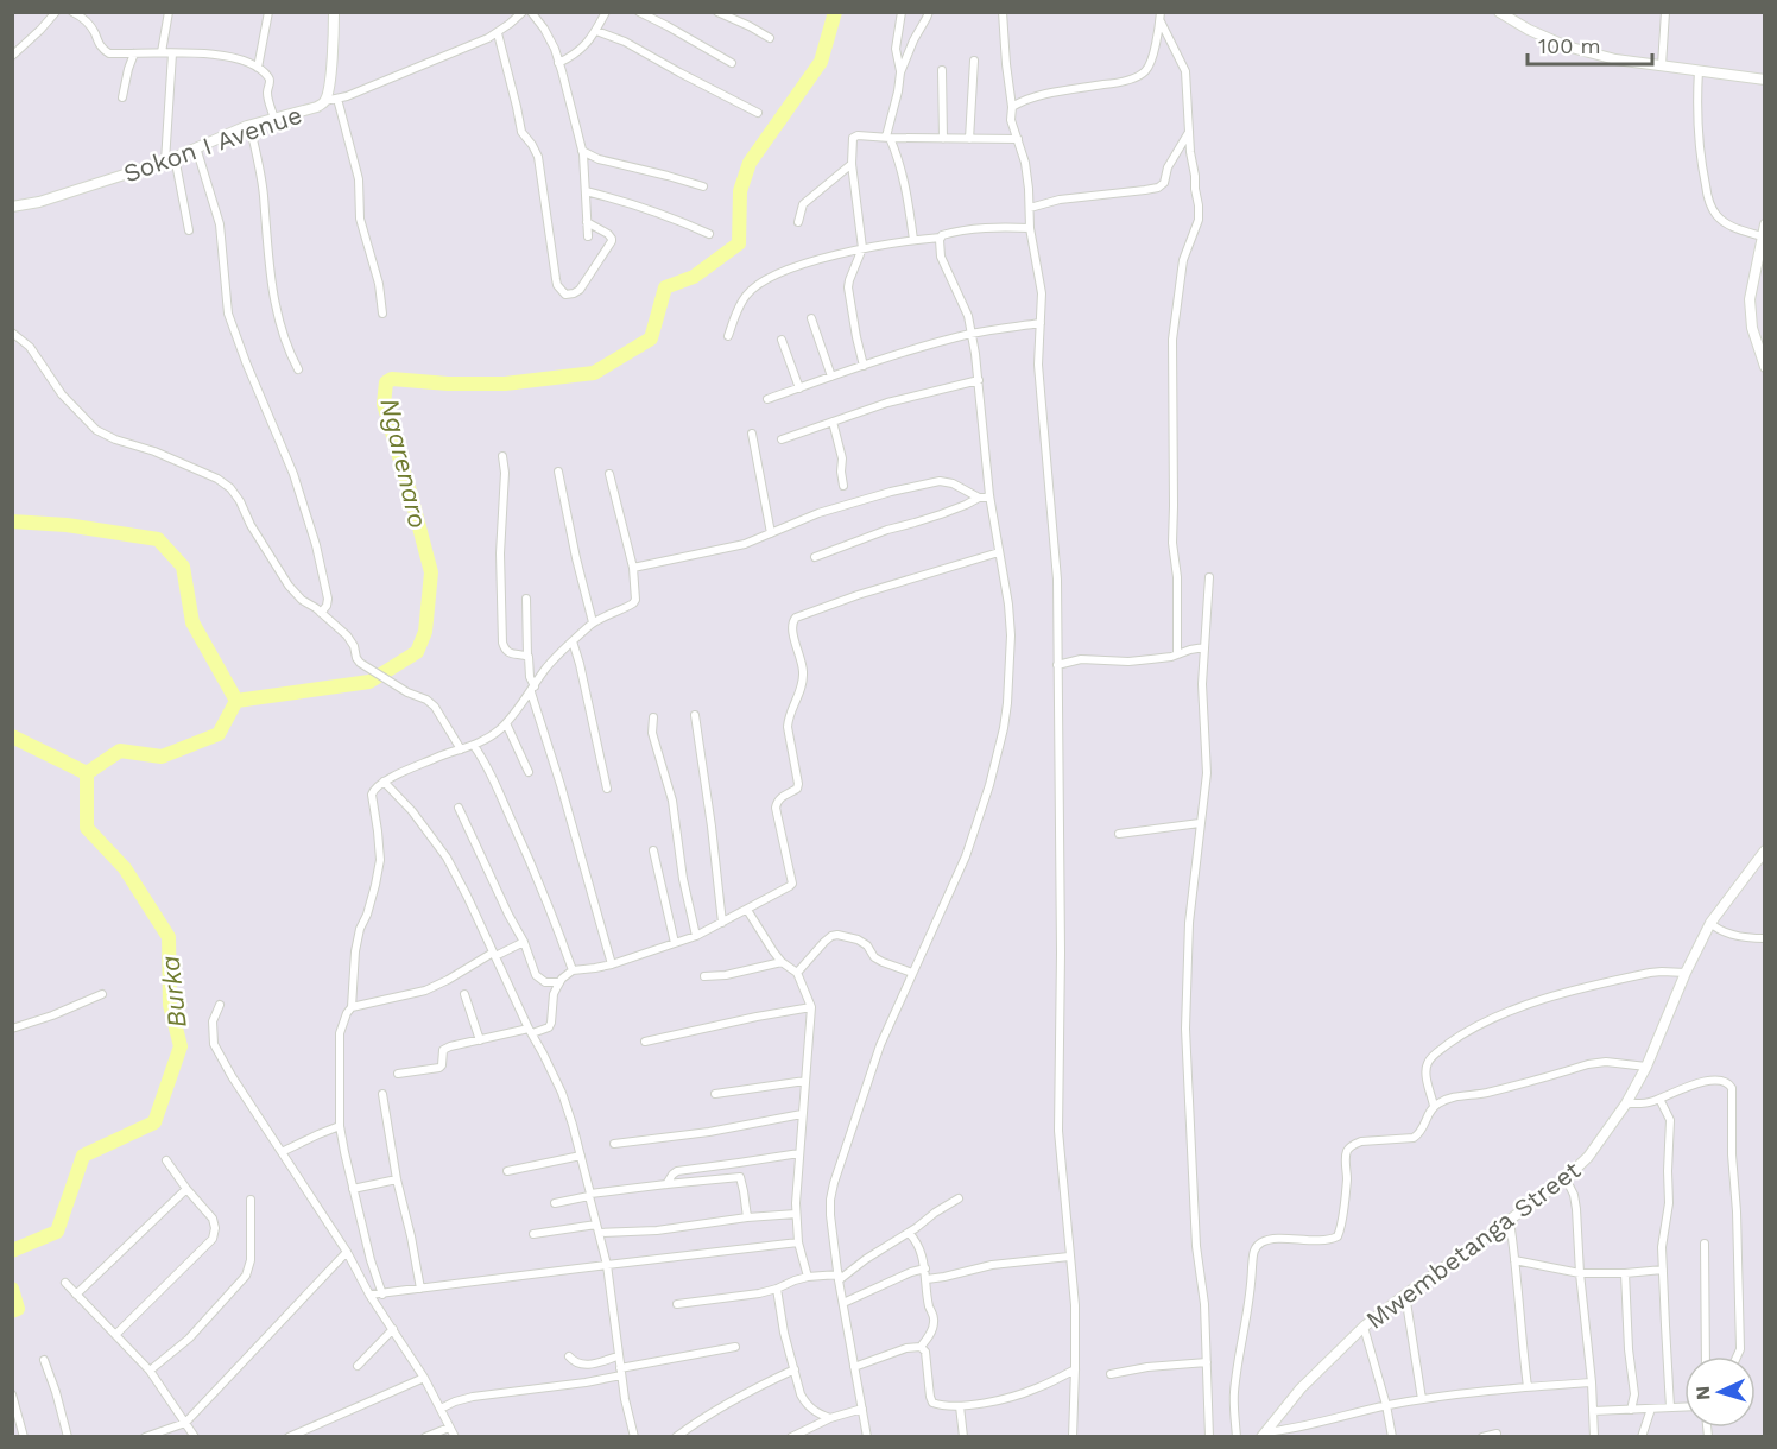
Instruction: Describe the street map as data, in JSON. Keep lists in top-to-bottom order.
{
  "streets": {
    "street": ["Sokon I Avenue", "Mwembetanga Street"]
  },
  "water": ["Ngarenaro", "Burka"],
  "scale_bar": "100 m",
  "north": "left"
}
